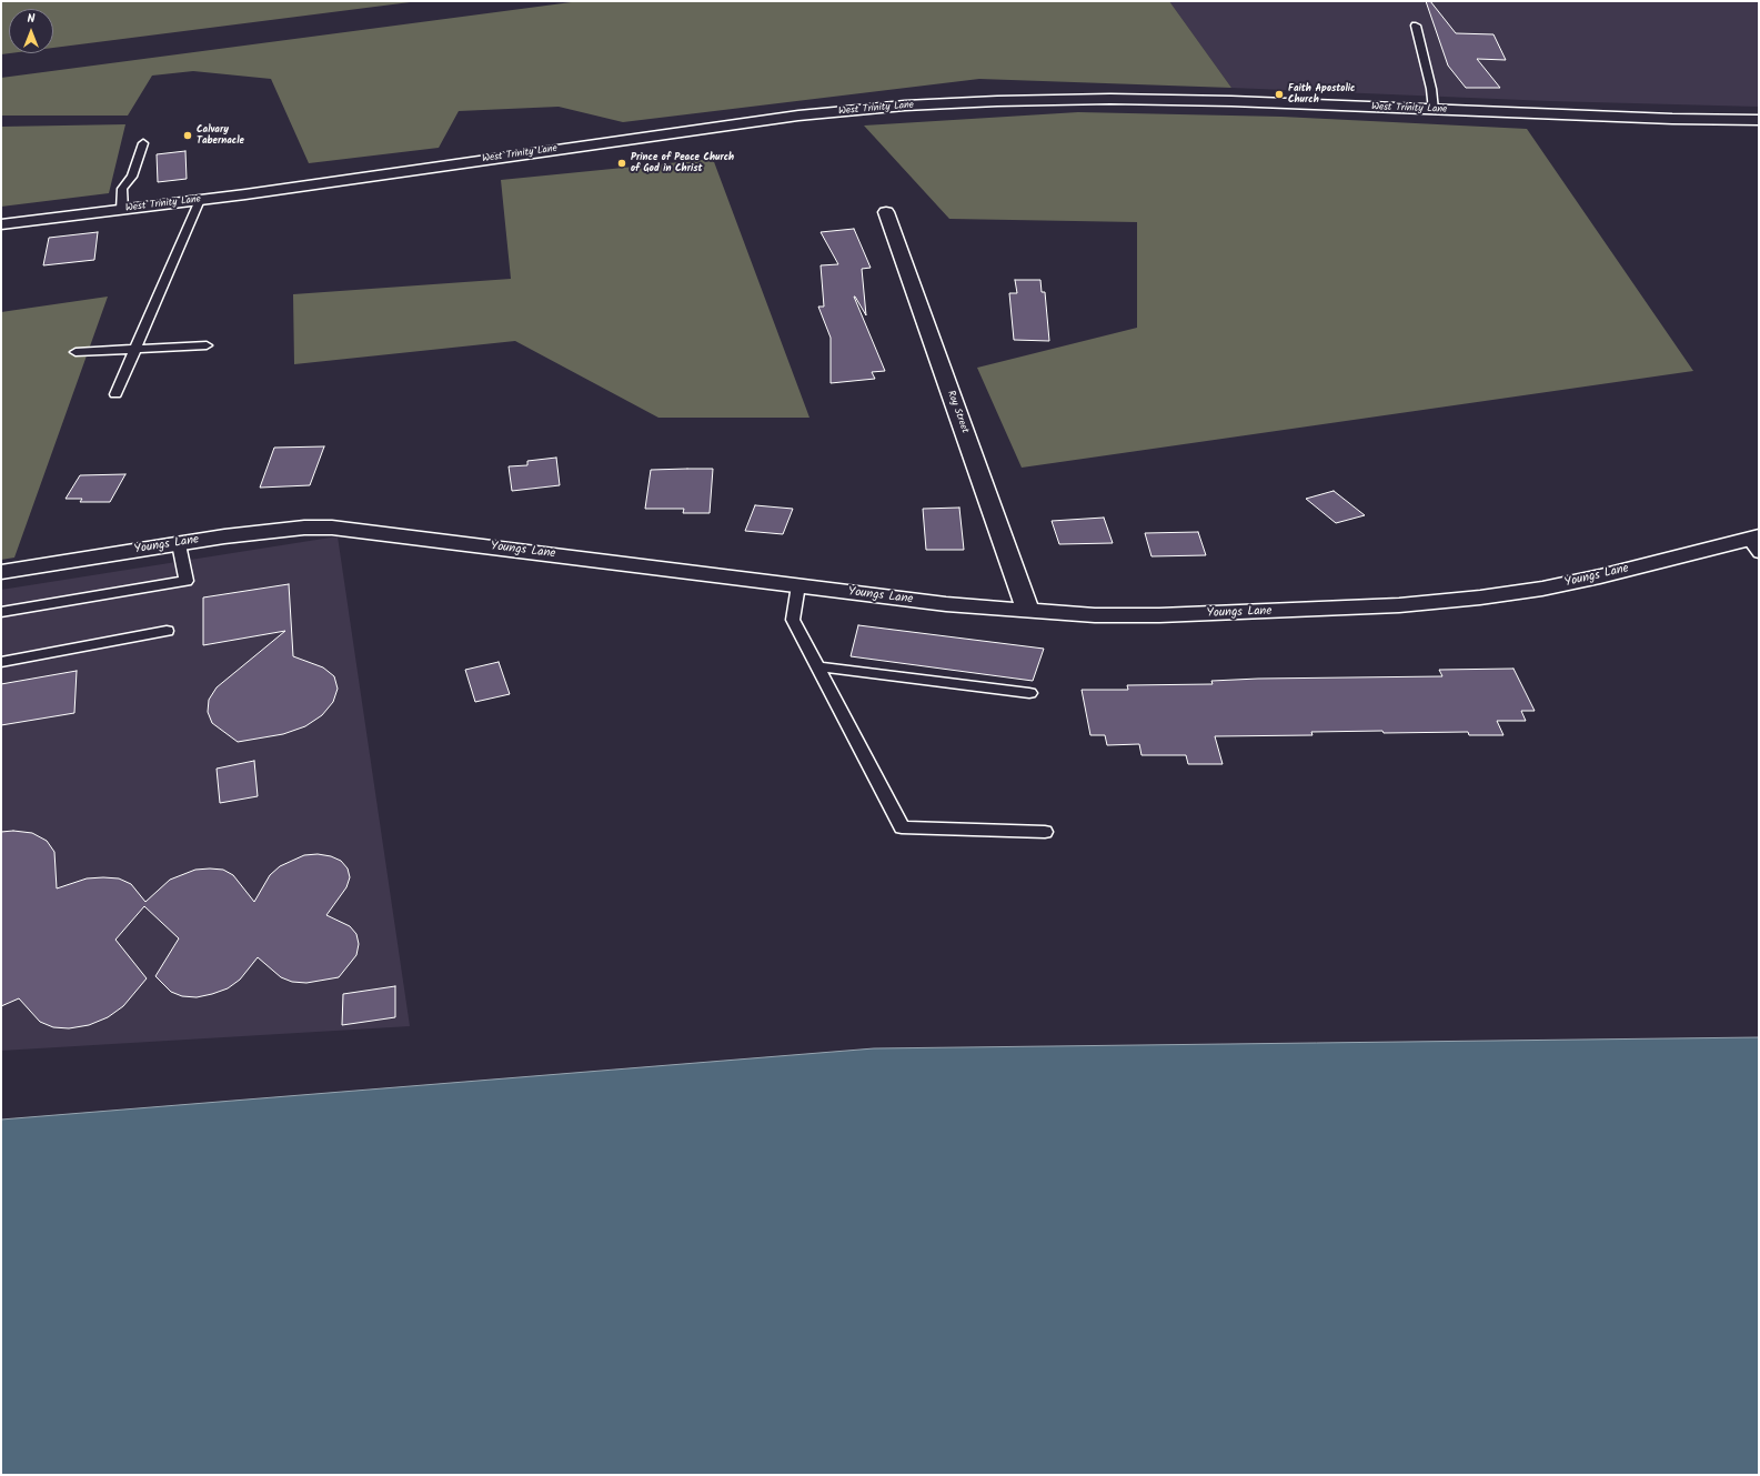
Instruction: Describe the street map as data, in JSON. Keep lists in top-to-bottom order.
{
  "streets": {
    "street": ["West Trinity Lane", "Roy Street", "Youngs Lane"]
  },
  "crossings": [
    ["Roy Street", "Youngs Lane"]
  ],
  "places": ["Faith Apostolic Church", "Calvary Tabernacle", "Prince of Peace Church of God in Christ"],
  "north": "top"
}
